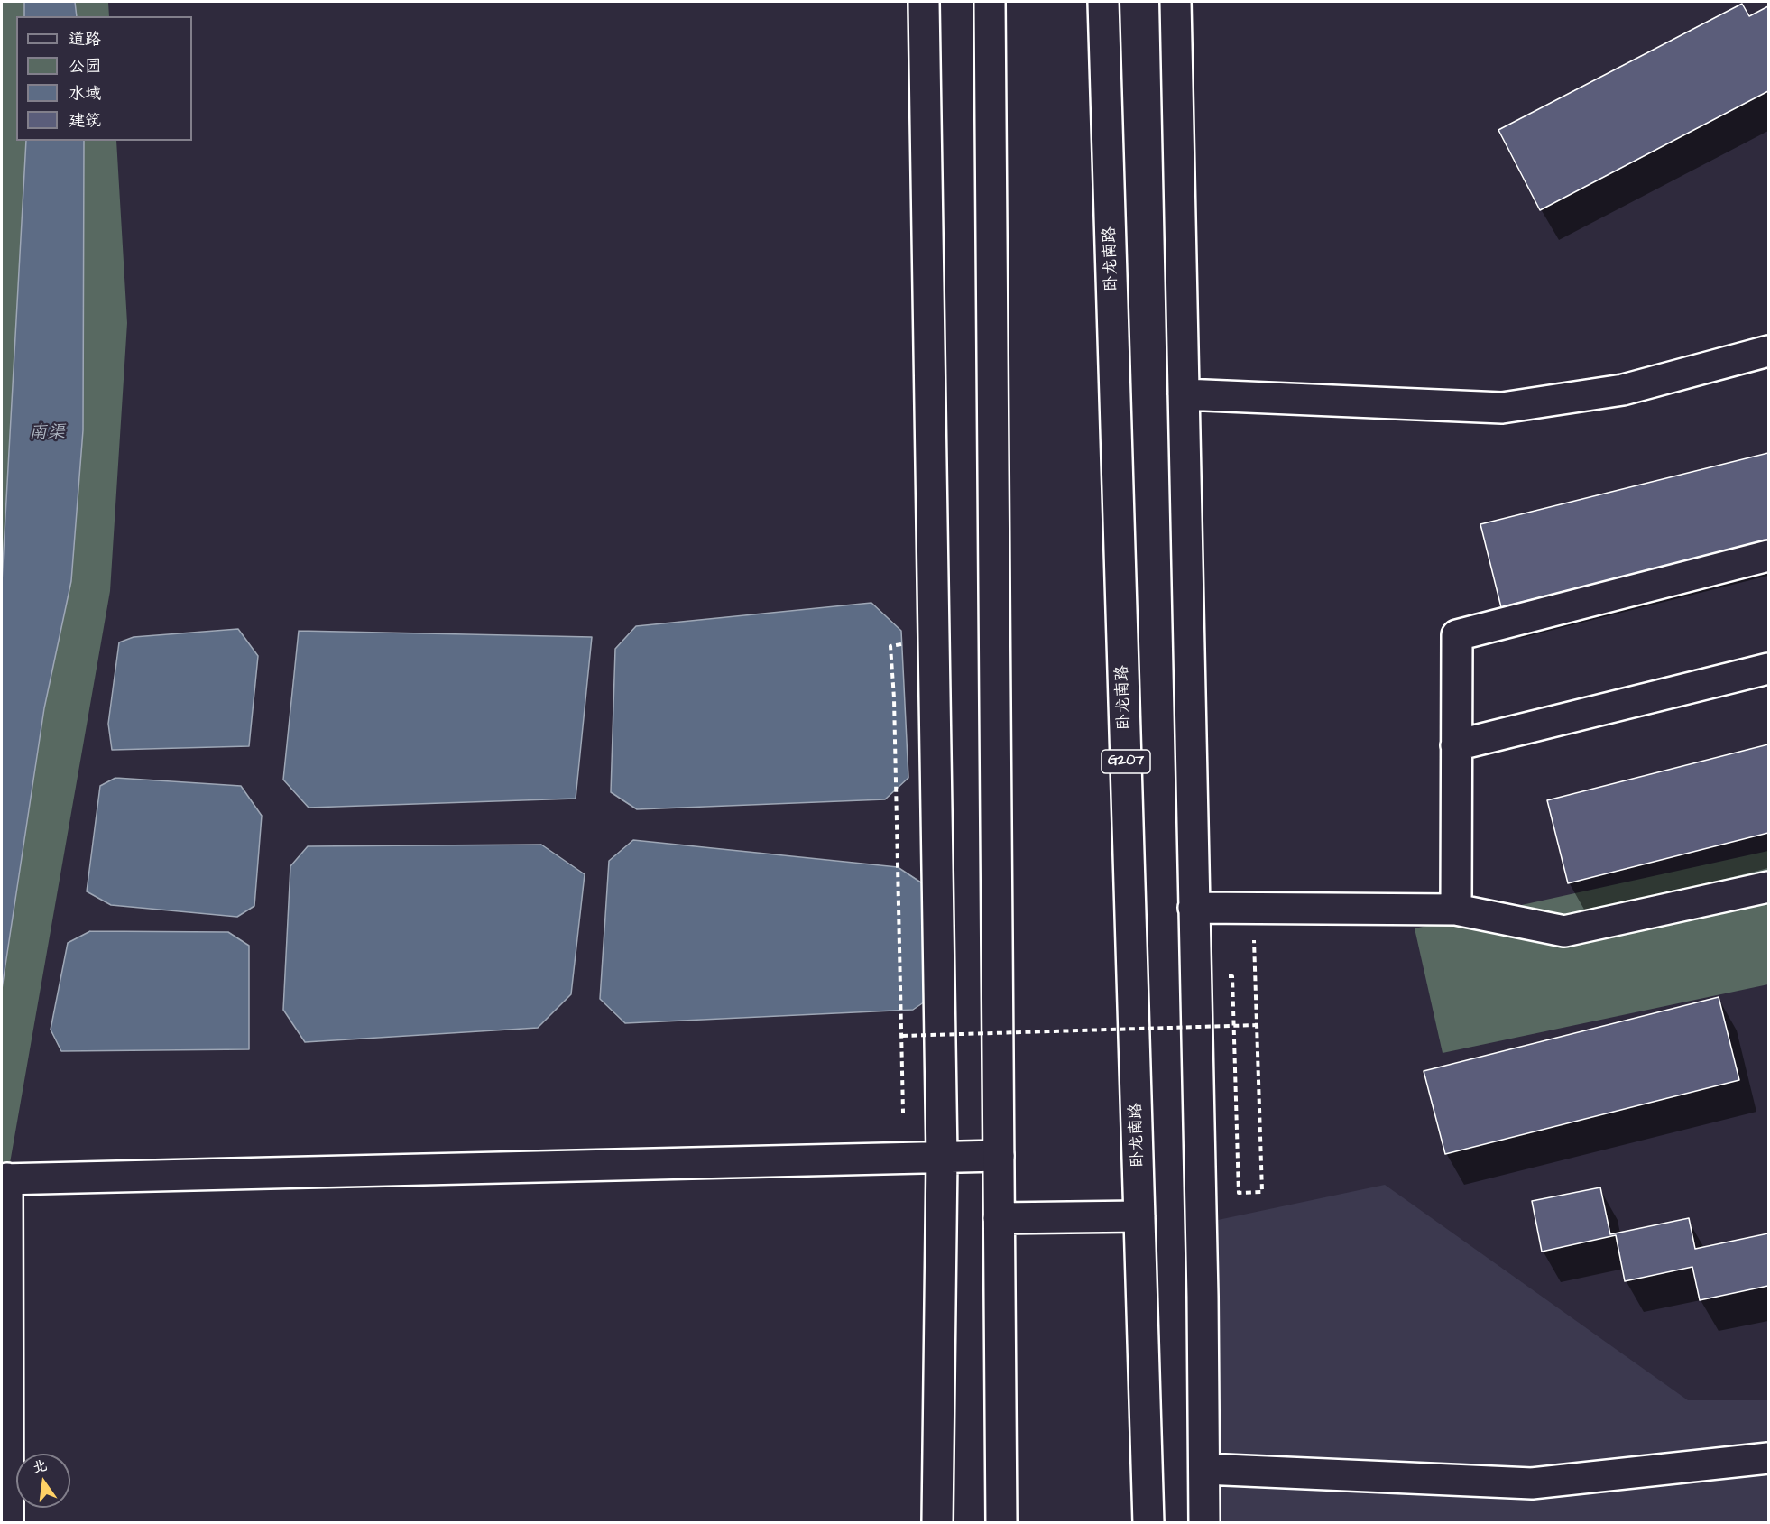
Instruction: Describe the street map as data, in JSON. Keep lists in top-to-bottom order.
{
  "streets": {
    "main road": ["卧龙南路", "G207"]
  },
  "water": ["南渠"],
  "legend": [
    "道路",
    "公园",
    "水域",
    "建筑"
  ],
  "north": "top"
}
